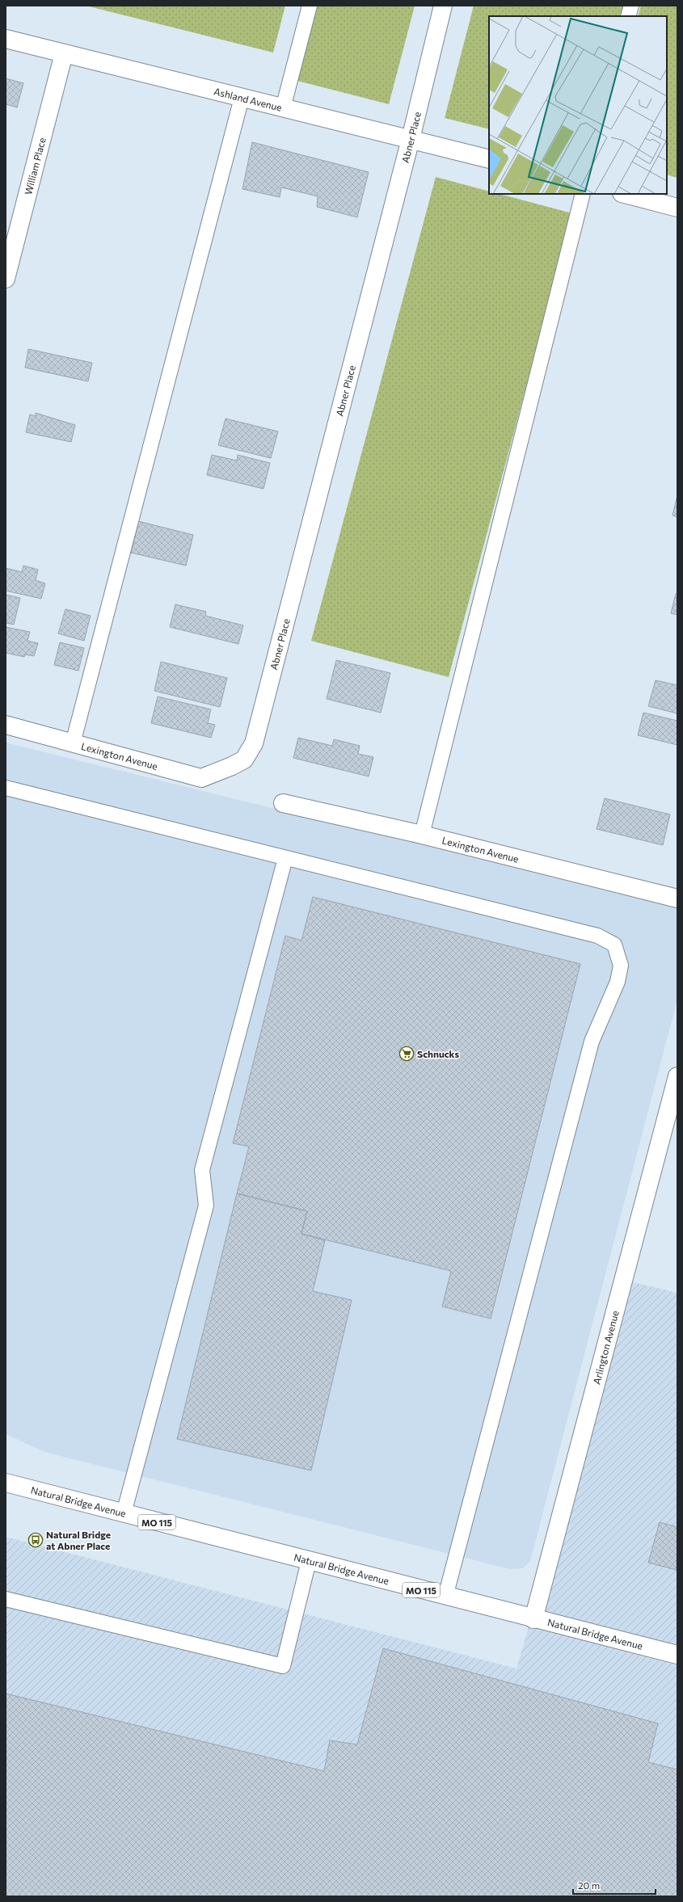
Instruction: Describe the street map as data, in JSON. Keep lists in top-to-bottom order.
{
  "streets": {
    "street": [
      "Ashland Avenue",
      "Abner Place",
      "William Place",
      "Lexington Avenue",
      "Arlington Avenue",
      "Natural Bridge Avenue",
      "MO 115"
    ]
  },
  "crossings": [
    ["Ashland Avenue", "Abner Place"],
    ["Ashland Avenue", "William Place"],
    ["Abner Place", "Lexington Avenue"],
    ["Arlington Avenue", "Natural Bridge Avenue"]
  ],
  "places": {
    "supermarket": ["Schnucks"],
    "bus stop": ["Natural Bridge at Abner Place"]
  },
  "scale_bar": "20 m"
}
